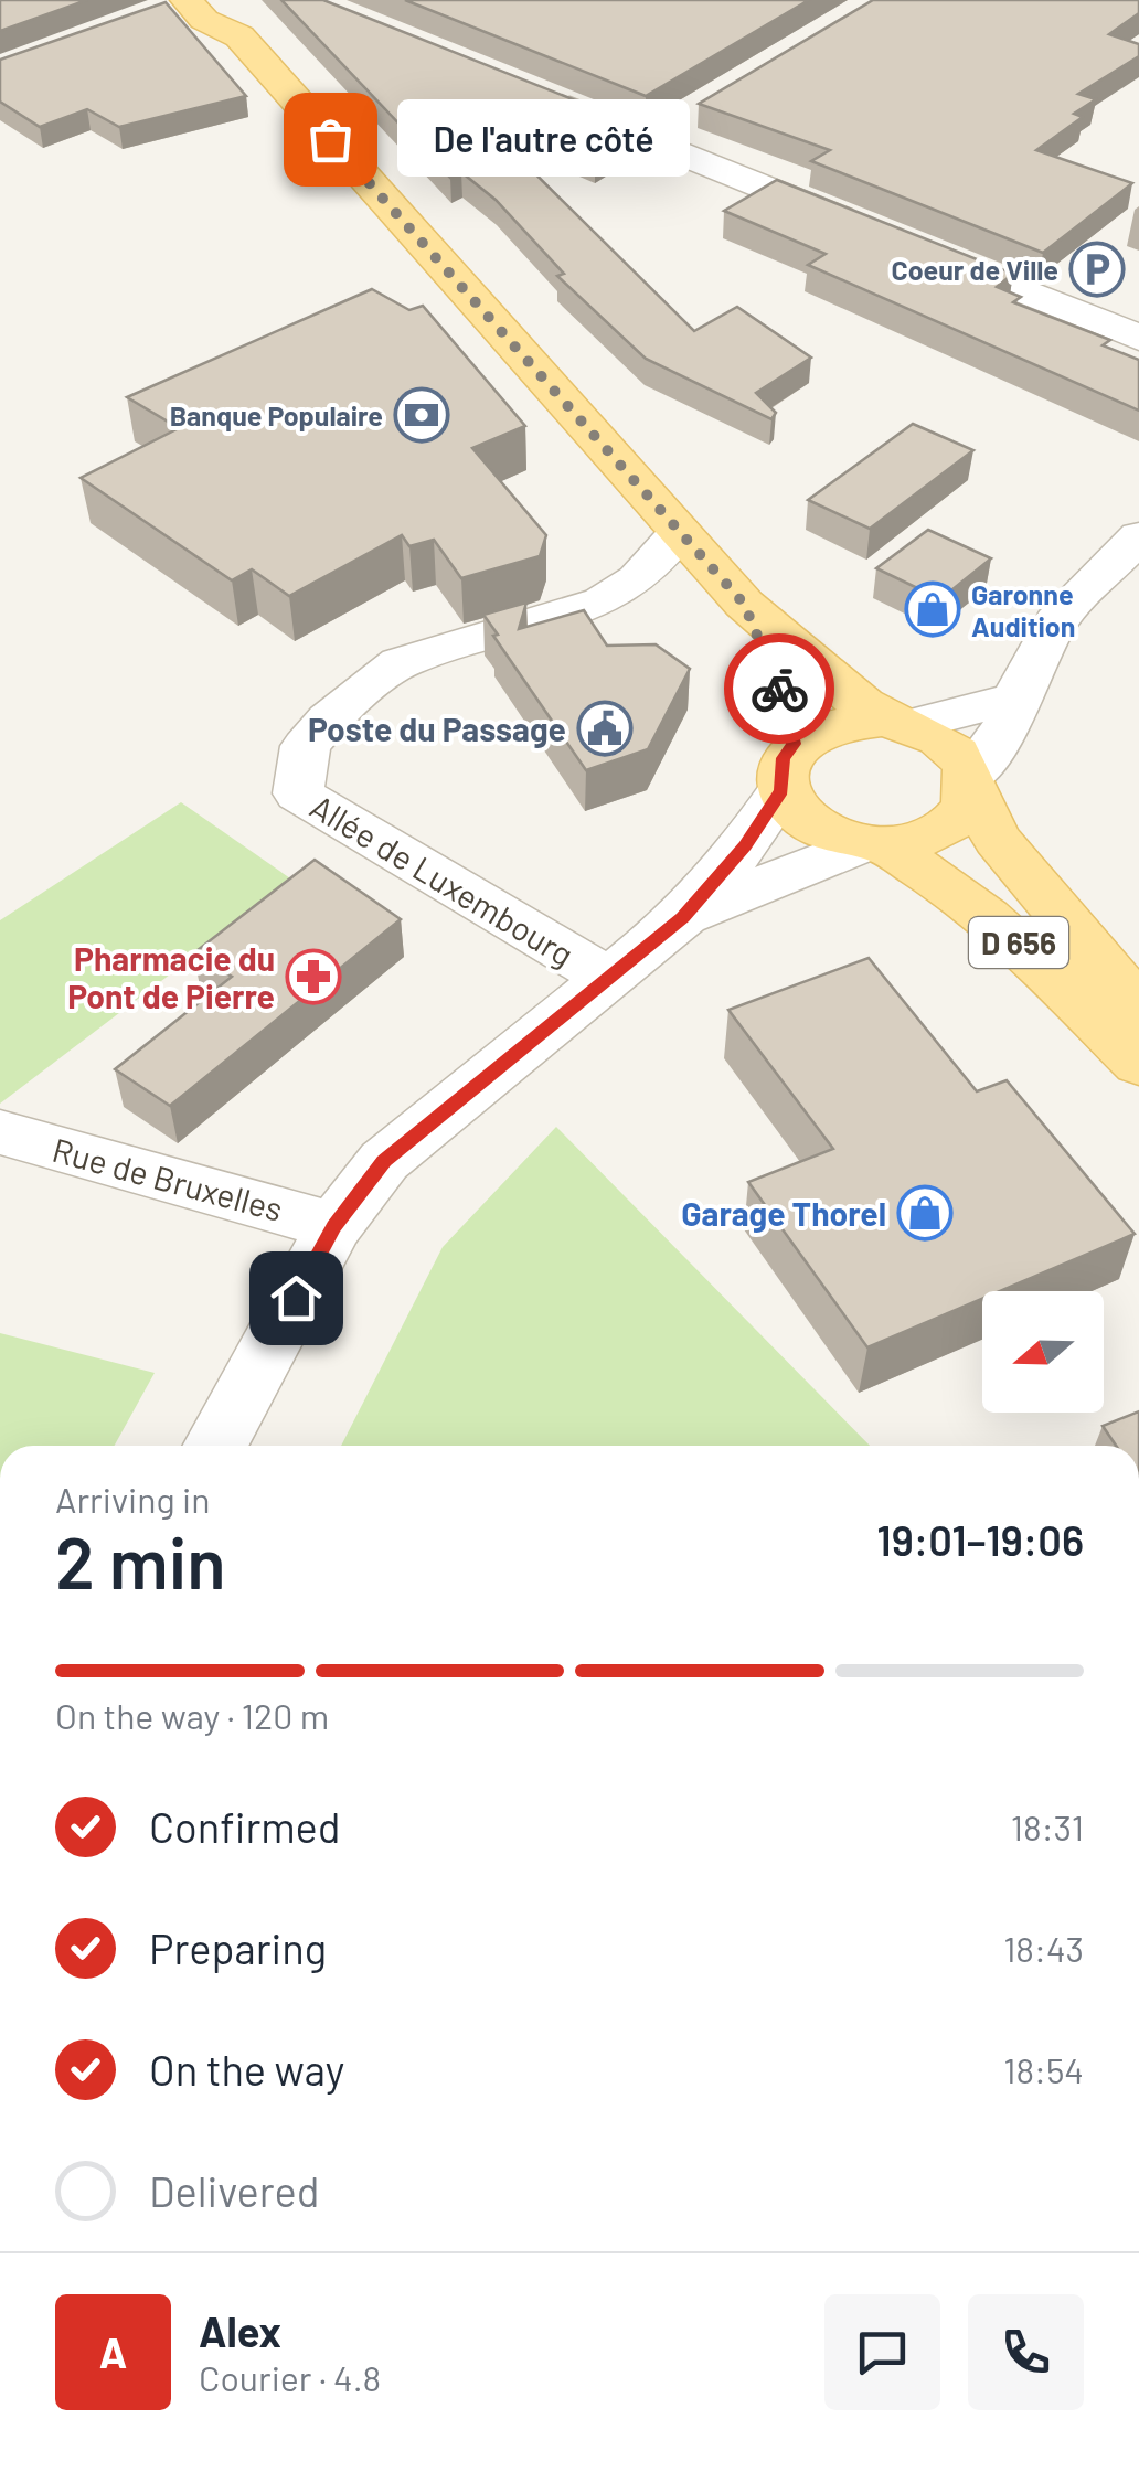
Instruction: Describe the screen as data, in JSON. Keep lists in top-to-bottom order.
{
  "streets": {
    "main road": ["D 656"],
    "street": ["Allée de Luxembourg", "Rue de Bruxelles"]
  },
  "places": {
    "other": ["De l'autre côté"],
    "parking": ["Coeur de Ville"],
    "bank": ["Banque Populaire"],
    "shop": ["Garonne Audition", "Garage Thorel"],
    "public building": ["Poste du Passage"],
    "pharmacy": ["Pharmacie du Pont de Pierre"]
  },
  "north": "left",
  "page": {
    "bubble": "De l'autre côté",
    "heading": ["2 min", "Arriving in", "19:01–19:06"],
    "panel": ["Alex", "Courier · 4.8"],
    "bar": "On the way · 120 m",
    "list": [
      ["Confirmed", "18:31"],
      ["Preparing", "18:43"],
      ["On the way", "18:54"],
      "Delivered"
    ],
    "round": "A"
  }
}
